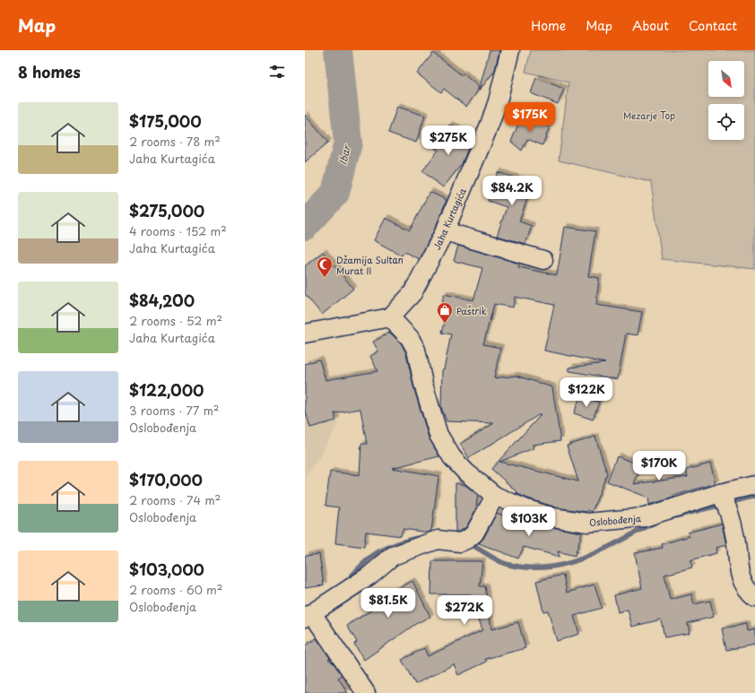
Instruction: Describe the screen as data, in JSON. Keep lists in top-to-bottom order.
{
  "streets": {
    "street": ["Jaha Kurtagića", "Oslobođenja"]
  },
  "crossings": [
    ["Jaha Kurtagića", "Oslobođenja"]
  ],
  "water": ["Ibar"],
  "parks": ["Mezarje Top"],
  "places": {
    "mosque": ["Džamija Sultan Murat II"],
    "shop": ["Paštrik"]
  },
  "north": "bottom right",
  "page": {
    "header": "Map",
    "nav": [
      "Home",
      "Map",
      "About",
      "Contact"
    ],
    "heading": "8 homes",
    "list": [
      {
        "name": "$175,000",
        "note": "2 rooms · 78 m² · Jaha Kurtagića"
      },
      {
        "name": "$275,000",
        "note": "4 rooms · 152 m² · Jaha Kurtagića"
      },
      {
        "name": "$84,200",
        "note": "2 rooms · 52 m² · Jaha Kurtagića"
      },
      {
        "name": "$122,000",
        "note": "3 rooms · 77 m² · Oslobođenja"
      },
      {
        "name": "$170,000",
        "note": "2 rooms · 74 m² · Oslobođenja"
      },
      {
        "name": "$103,000",
        "note": "2 rooms · 60 m² · Oslobođenja"
      }
    ],
    "price": [
      "$175K",
      "$275K",
      "$84.2K",
      "$122K",
      "$170K",
      "$103K",
      "$81.5K",
      "$272K"
    ]
  }
}
